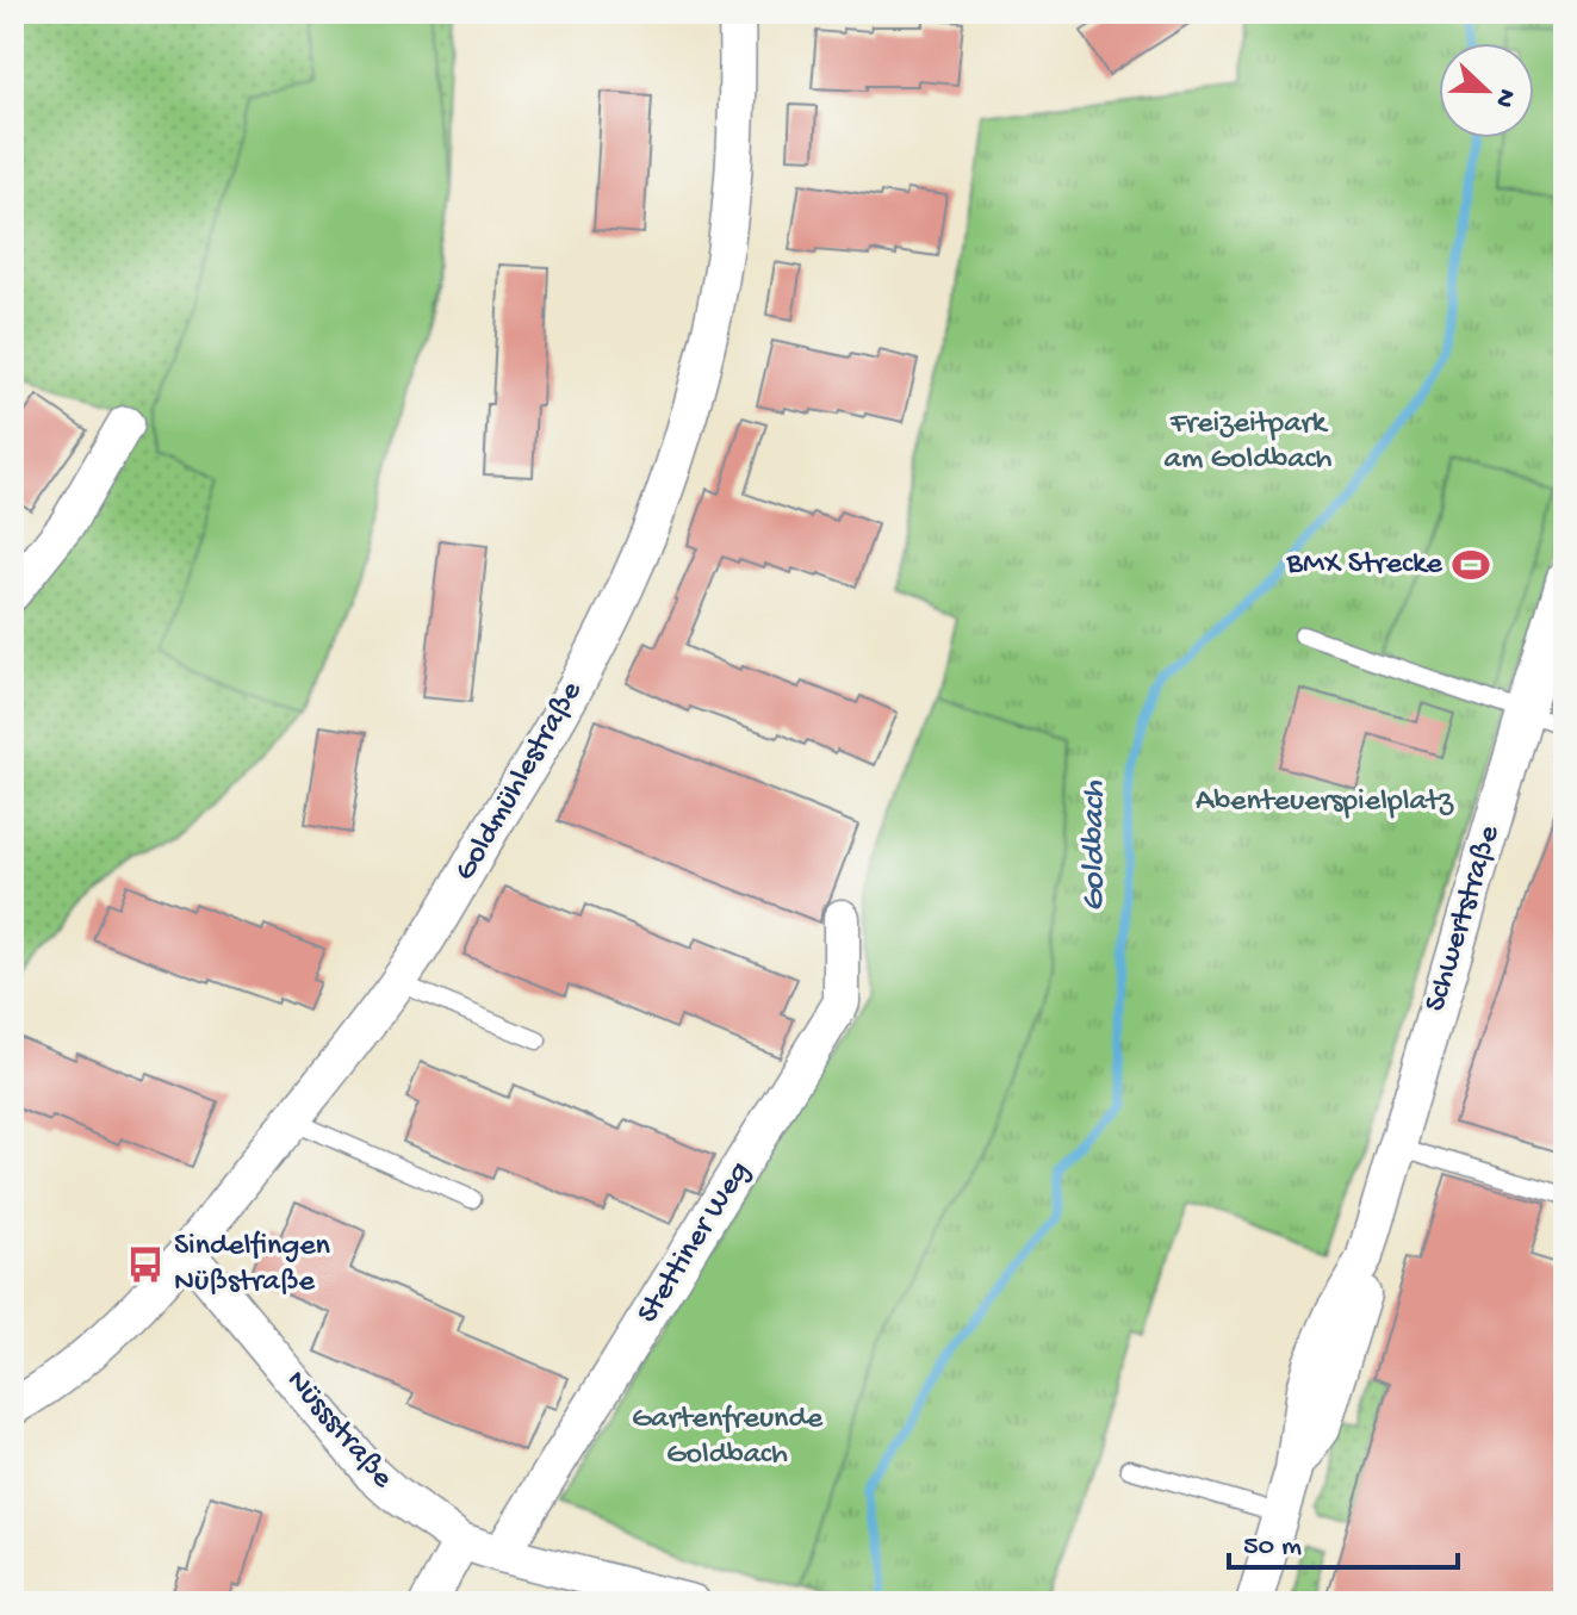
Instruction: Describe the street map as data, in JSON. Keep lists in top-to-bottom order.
{
  "streets": {
    "street": [
      "Goldmühlestraße",
      "Schwertstraße",
      "Stettiner Weg",
      "Nüssstraße"
    ]
  },
  "crossings": [
    ["Goldmühlestraße", "Nüssstraße"],
    ["Stettiner Weg", "Nüssstraße"]
  ],
  "water": ["Goldbach"],
  "parks": ["Freizeitpark am Goldbach", "Abenteuerspielplatz", "Gartenfreunde Goldbach"],
  "places": {
    "sports": ["BMX Strecke"],
    "bus stop": ["Sindelfingen Nüßstraße"]
  },
  "scale_bar": "50 m",
  "north": "right"
}
